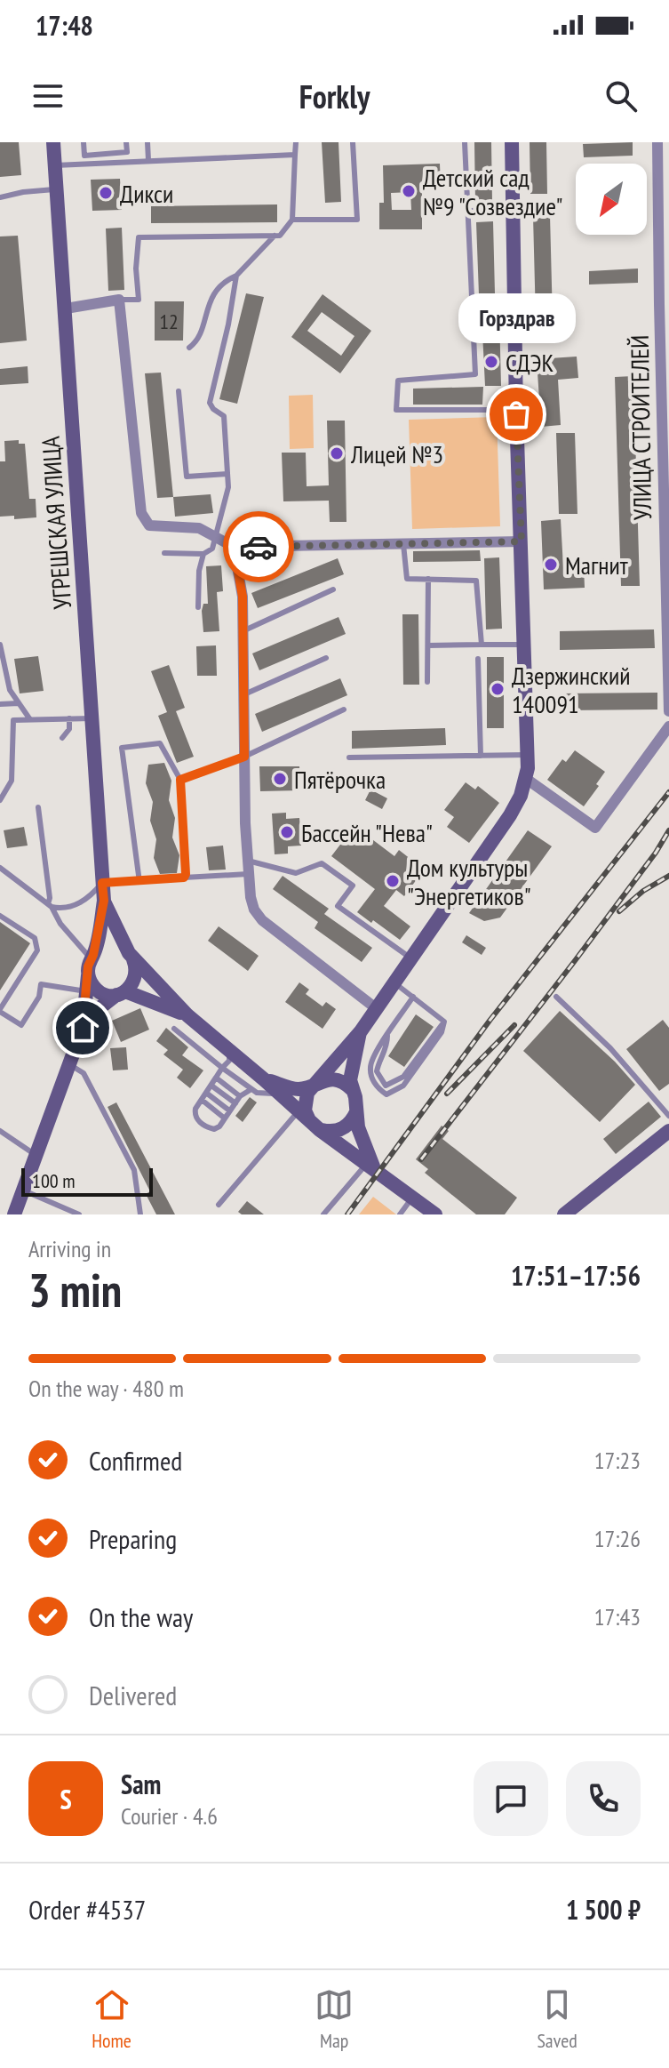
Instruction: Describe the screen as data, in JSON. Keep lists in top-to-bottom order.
{
  "streets": {
    "main road": ["УГРЕШСКАЯ УЛИЦА"],
    "street": ["УЛИЦА СТРОИТЕЛЕЙ"]
  },
  "places": [
    "Детский сад №9 \"Созвездие\"",
    "Дикси",
    "СДЭК",
    "Горздрав",
    "Лицей №3",
    "Магнит",
    "Дзержинский 140091",
    "Пятёрочка",
    "Бассейн \"Нева\"",
    "Дом культуры \"Энергетиков\""
  ],
  "house_numbers": ["12"],
  "scale_bar": "100 m",
  "north": "bottom left",
  "page": {
    "status": "17:48",
    "header": "Forkly",
    "bubble": "Горздрав",
    "scale": "100 m",
    "heading": ["3 min", "Arriving in", "17:51–17:56"],
    "panel": [
      "Sam",
      "Courier · 4.6",
      "Order #4537",
      "1 500 ₽"
    ],
    "bar": "On the way · 480 m",
    "list": [
      ["Confirmed", "17:23"],
      ["Preparing", "17:26"],
      ["On the way", "17:43"],
      "Delivered"
    ],
    "round": "S",
    "tabs": ["Home", "Map", "Saved"]
  }
}
